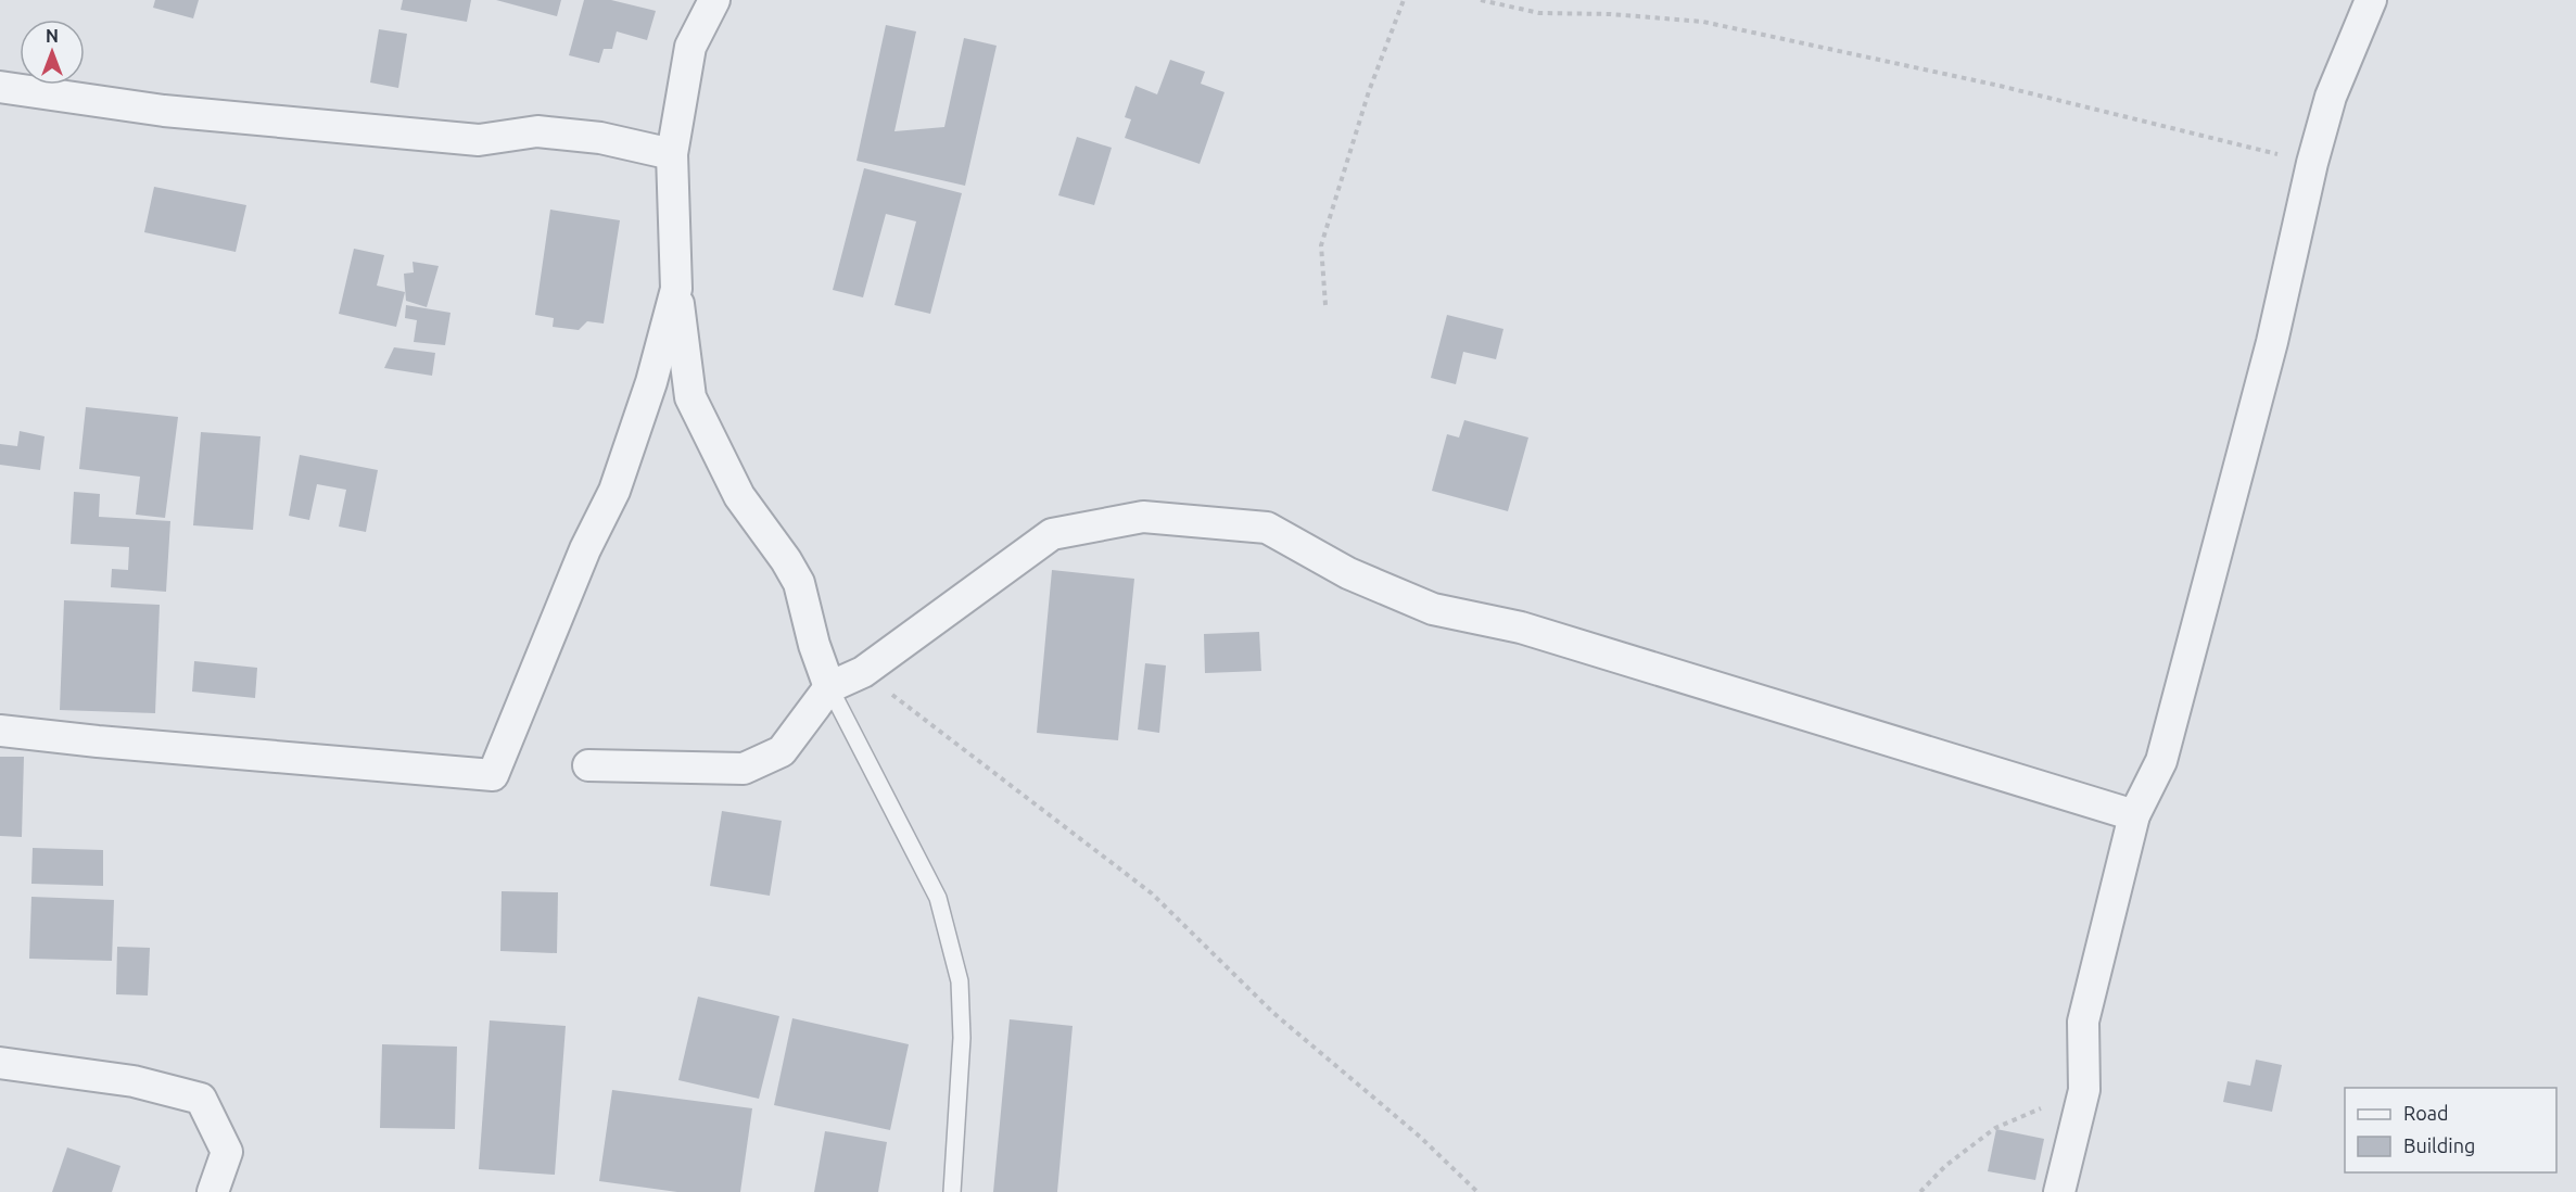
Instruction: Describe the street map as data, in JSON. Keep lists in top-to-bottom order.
{
  "legend": ["Road", "Building"],
  "north": "top"
}
